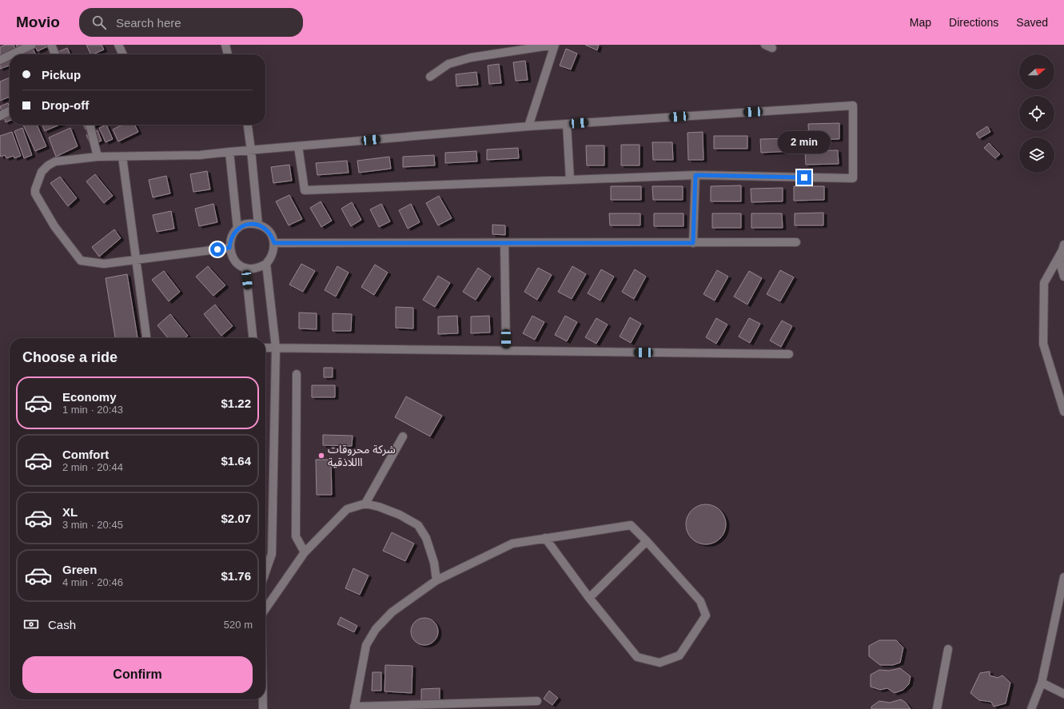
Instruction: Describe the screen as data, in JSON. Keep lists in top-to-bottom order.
{
  "places": ["شركة محروقات االلاذقية"],
  "north": "right",
  "page": {
    "header": "Movio",
    "search": "Search here",
    "nav": ["Map", "Directions", "Saved"],
    "banner": ["Pickup", "Drop-off"],
    "bubble": "2 min",
    "heading": "Choose a ride",
    "list": [
      {
        "name": "Economy",
        "note": "1 min · 20:43",
        "value": "$1.22"
      },
      {
        "name": "Comfort",
        "note": "2 min · 20:44",
        "value": "$1.64"
      },
      {
        "name": "XL",
        "note": "3 min · 20:45",
        "value": "$2.07"
      },
      {
        "name": "Green",
        "note": "4 min · 20:46",
        "value": "$1.76"
      }
    ],
    "pay": ["Cash", "520 m"],
    "buttons": "Confirm"
  }
}
